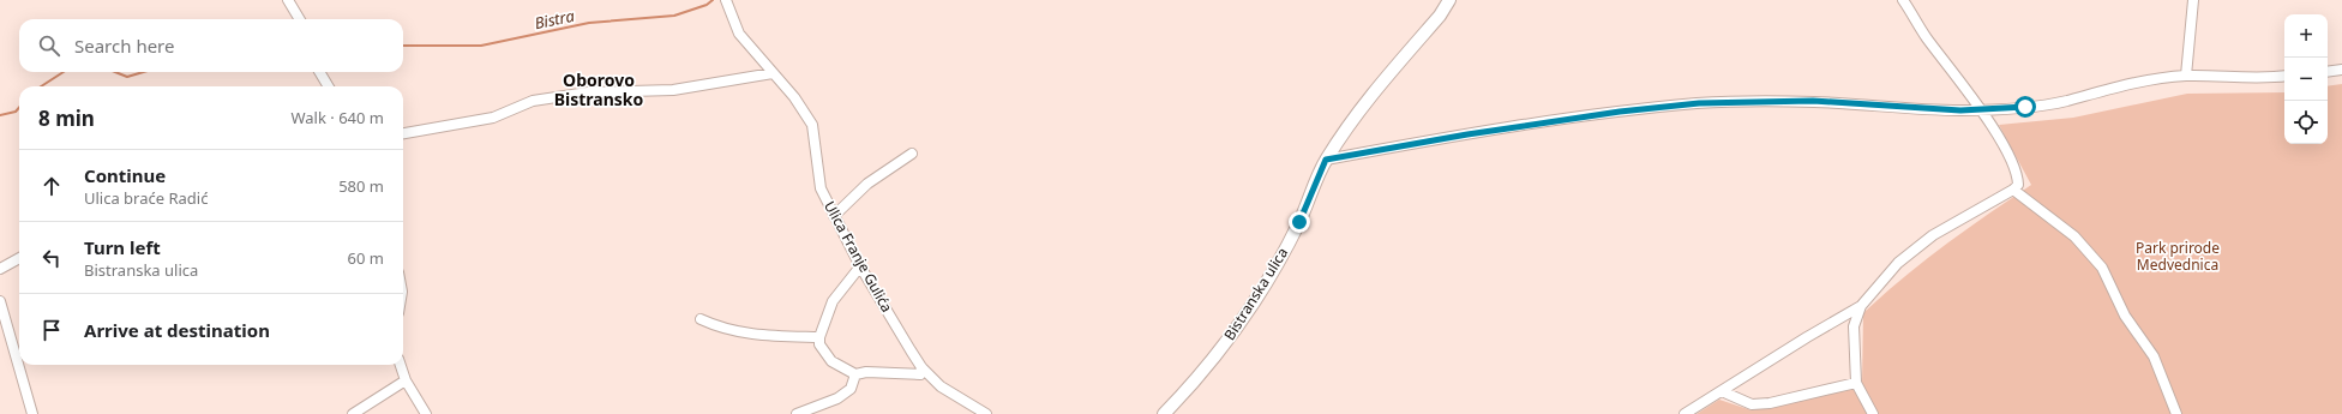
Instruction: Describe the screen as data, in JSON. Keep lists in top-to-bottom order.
{
  "streets": {
    "main road": ["Bistranska ulica"],
    "street": ["Ulica Franje Gulića"]
  },
  "districts": ["Oborovo Bistransko"],
  "water": ["Bistra"],
  "parks": ["Park prirode Medvednica"],
  "page": {
    "map_buttons": ["+", "−"],
    "search": "Search here",
    "heading": ["8 min", "Walk · 640 m"],
    "list": [
      ["Continue", "Ulica braće Radić", "580 m"],
      ["Turn left", "Bistranska ulica", "60 m"],
      "Arrive at destination"
    ]
  }
}
